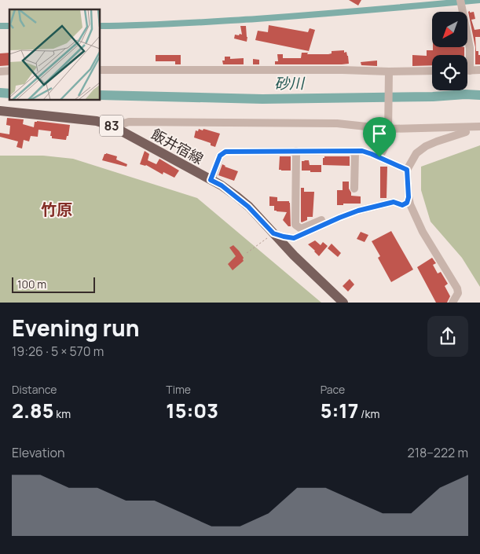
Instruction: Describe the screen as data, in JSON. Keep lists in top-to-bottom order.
{
  "streets": {
    "main road": ["83", "飯井宿線"]
  },
  "districts": ["竹原"],
  "water": ["砂川"],
  "scale_bar": "100 m",
  "north": "bottom left",
  "page": {
    "scale": "100 m",
    "heading": ["Evening run", "19:26 · 5 × 570 m"],
    "stats": [
      ["Distance", "2.85 km"],
      ["Time", "15:03"],
      ["Pace", "5:17 /km"]
    ],
    "chart": ["Elevation", "218–222 m"]
  }
}
